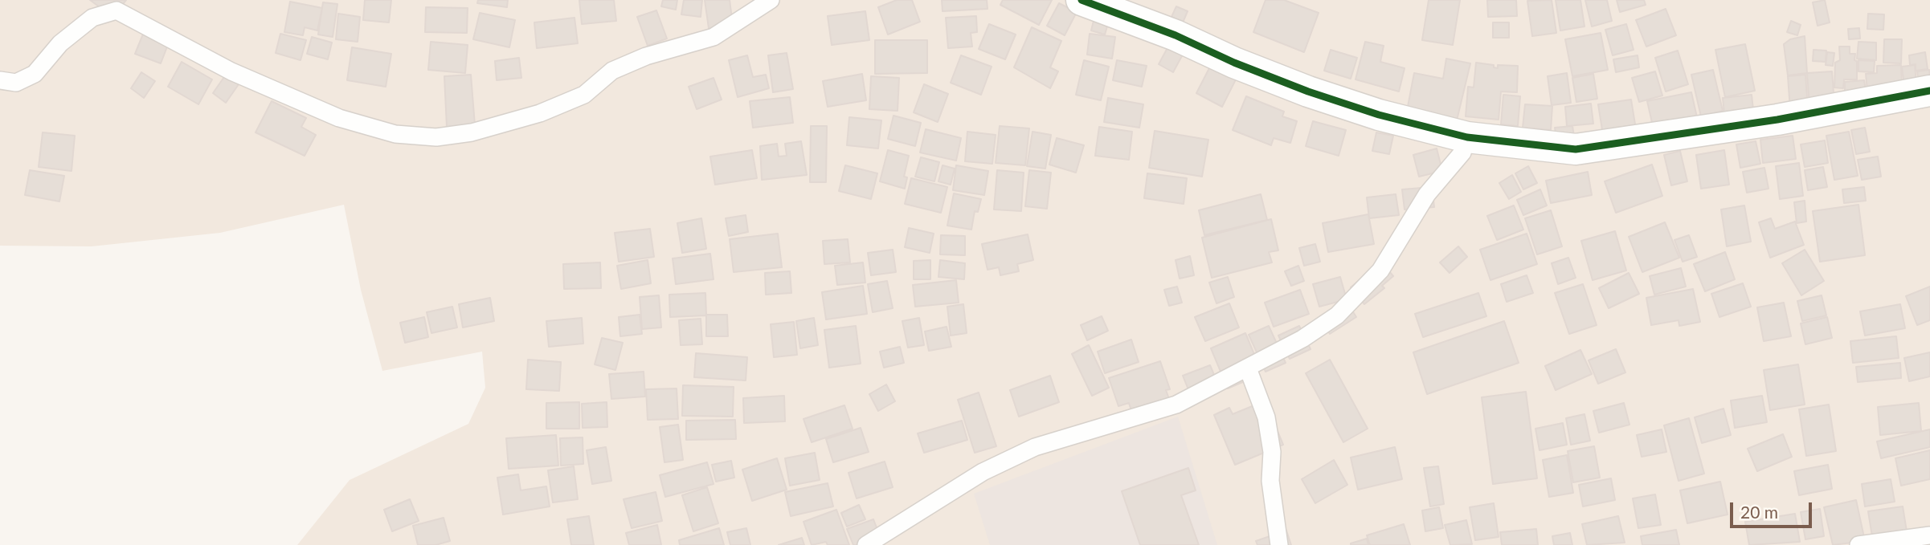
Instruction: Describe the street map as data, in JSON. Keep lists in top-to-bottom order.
{
  "scale_bar": "20 m"
}
